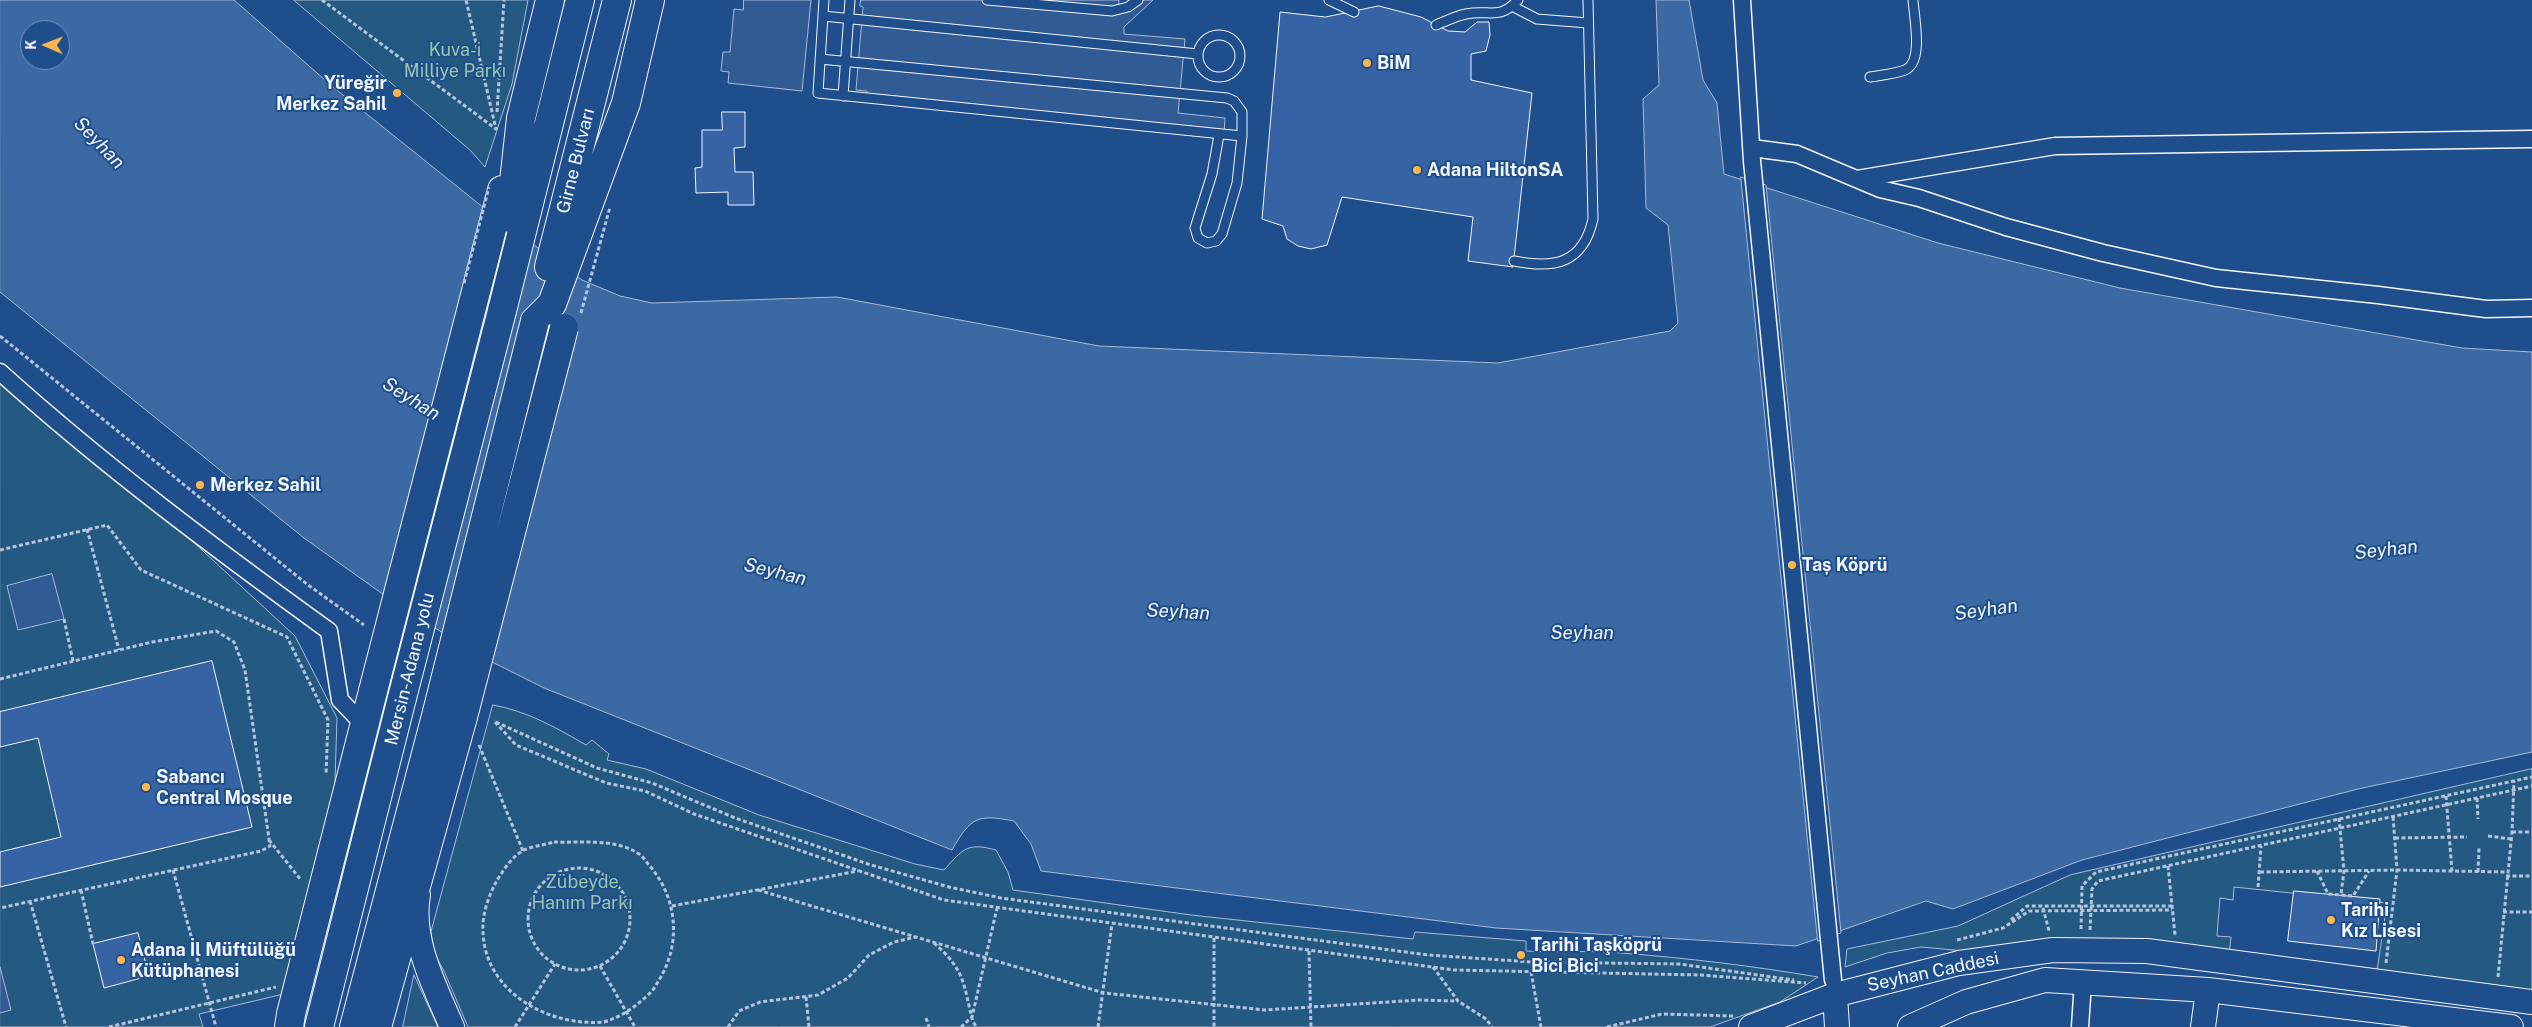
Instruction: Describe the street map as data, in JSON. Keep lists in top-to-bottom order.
{
  "streets": {
    "highway": ["Girne Bulvarı", "Mersin-Adana yolu"],
    "main road": ["Seyhan Caddesi"]
  },
  "crossings": [
    ["Girne Bulvarı", "Mersin-Adana yolu"]
  ],
  "water": ["Seyhan"],
  "parks": ["Kuva-i Milliye Parkı", "Zübeyde Hanım Parkı"],
  "places": [
    "BiM",
    "Yüreğir Merkez Sahil",
    "Adana HiltonSA",
    "Merkez Sahil",
    "Taș Köprü",
    "Sabancı Central Mosque",
    "Tarihi Kız Lisesi",
    "Tarihi Taşköprü Bici Bici",
    "Adana İl Müftülüğü Kütüphanesi"
  ],
  "north": "left"
}
